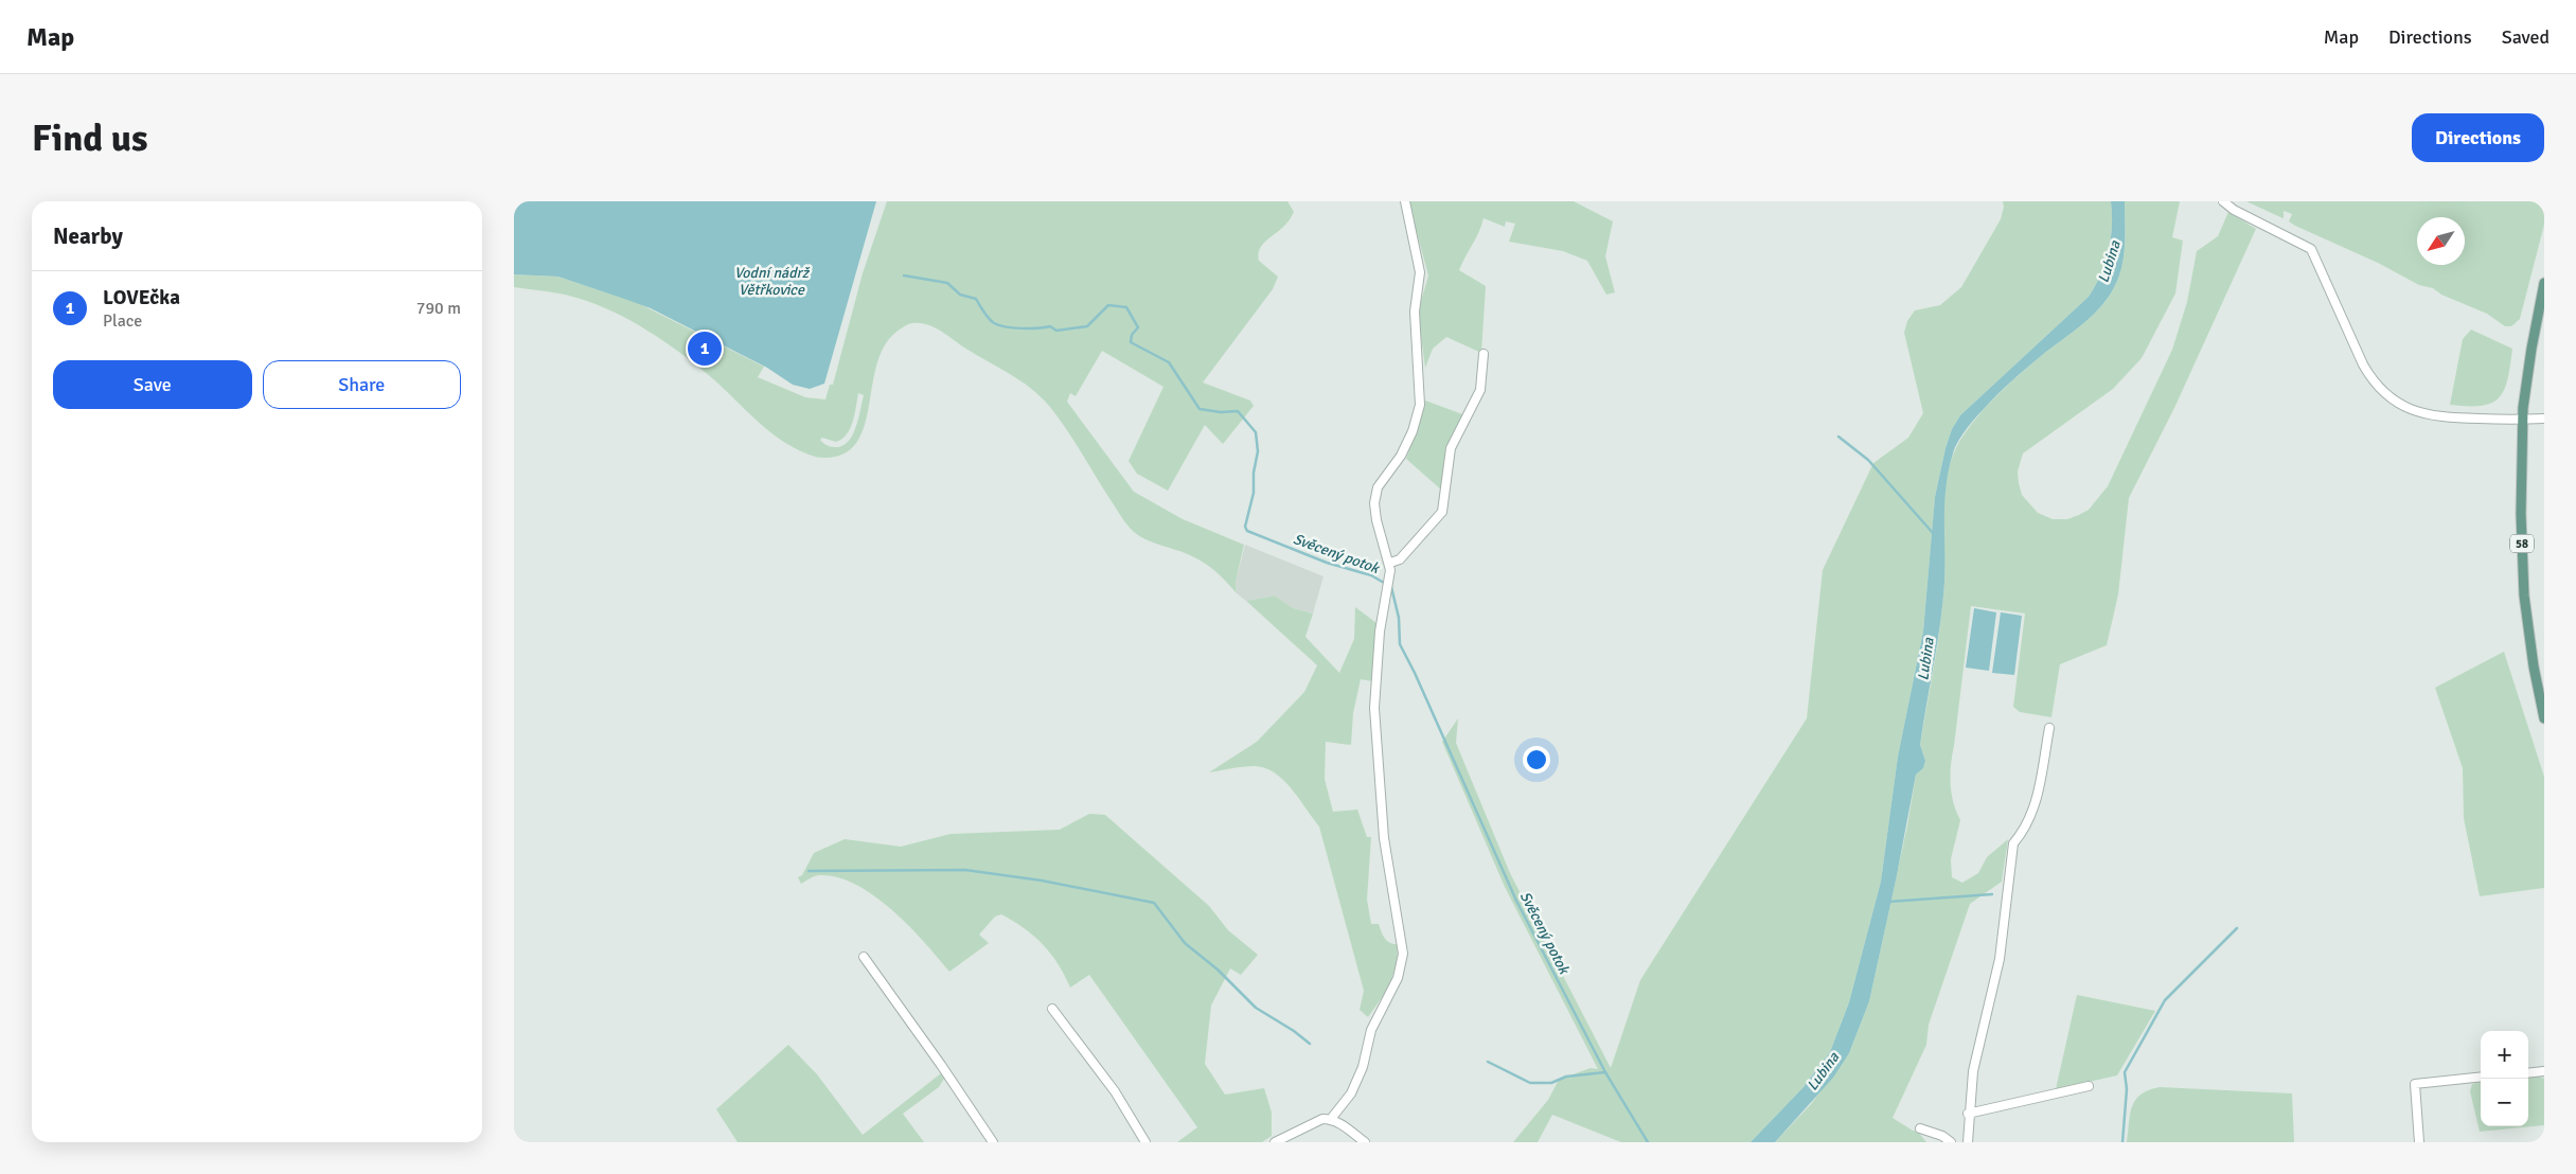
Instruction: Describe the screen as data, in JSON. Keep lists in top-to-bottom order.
{
  "streets": {
    "main road": ["58"]
  },
  "water": ["Lubina", "Vodní nádrž Větřkovice", "Svěcený potok"],
  "north": "bottom left",
  "page": {
    "header": "Map",
    "nav": ["Map", "Directions", "Saved"],
    "buttons": [
      "Directions",
      ["Save", "Share"]
    ],
    "title": "Find us",
    "heading": "Nearby",
    "list": [
      {
        "mark": "1",
        "name": "LOVEčka",
        "note": "Place",
        "value": "790 m"
      }
    ],
    "pins": "1",
    "map_buttons": ["+", "−"]
  }
}
